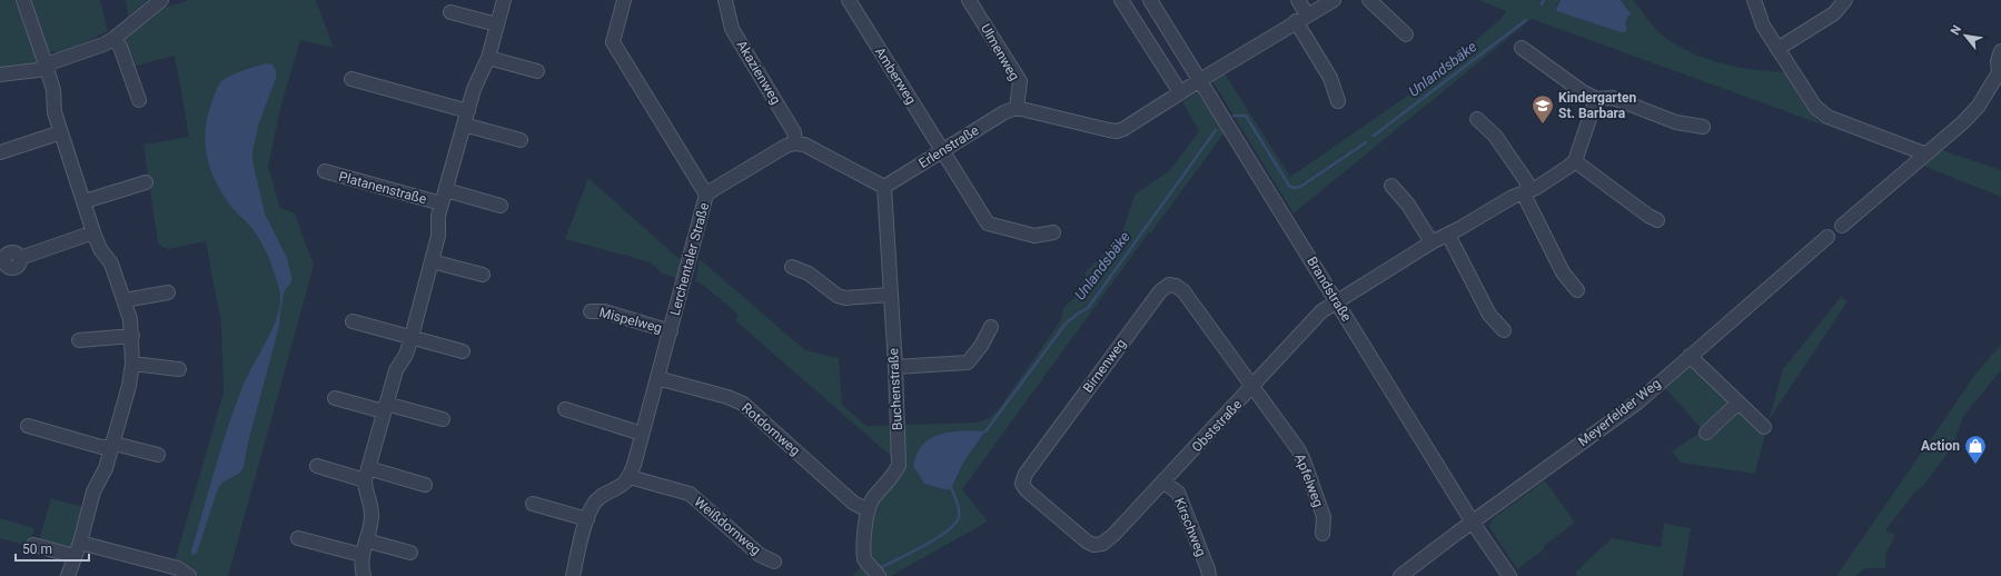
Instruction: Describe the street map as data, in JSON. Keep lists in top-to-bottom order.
{
  "streets": {
    "street": [
      "Ulmenweg",
      "Akazienweg",
      "Amberweg",
      "Erlenstraße",
      "Platanenstraße",
      "Lerchentaler Straße",
      "Brandstraße",
      "Mispelweg",
      "Birnenweg",
      "Buchenstraße",
      "Meyerfelder Weg",
      "Obststraße",
      "Rotdornweg",
      "Apfelweg",
      "Weißdornweg",
      "Kirschweg"
    ]
  },
  "crossings": [
    ["Ulmenweg", "Erlenstraße"],
    ["Amberweg", "Erlenstraße"],
    ["Erlenstraße", "Buchenstraße"],
    ["Lerchentaler Straße", "Mispelweg"],
    ["Lerchentaler Straße", "Rotdornweg"],
    ["Lerchentaler Straße", "Weißdornweg"],
    ["Brandstraße", "Meyerfelder Weg"],
    ["Brandstraße", "Obststraße"],
    ["Birnenweg", "Obststraße"],
    ["Birnenweg", "Apfelweg"],
    ["Buchenstraße", "Rotdornweg"],
    ["Obststraße", "Apfelweg"],
    ["Obststraße", "Kirschweg"]
  ],
  "water": ["Unlandsbäke"],
  "places": {
    "school or university": ["Kindergarten St. Barbara"],
    "shop": ["Action"]
  },
  "scale_bar": "50 m",
  "north": "top left"
}
